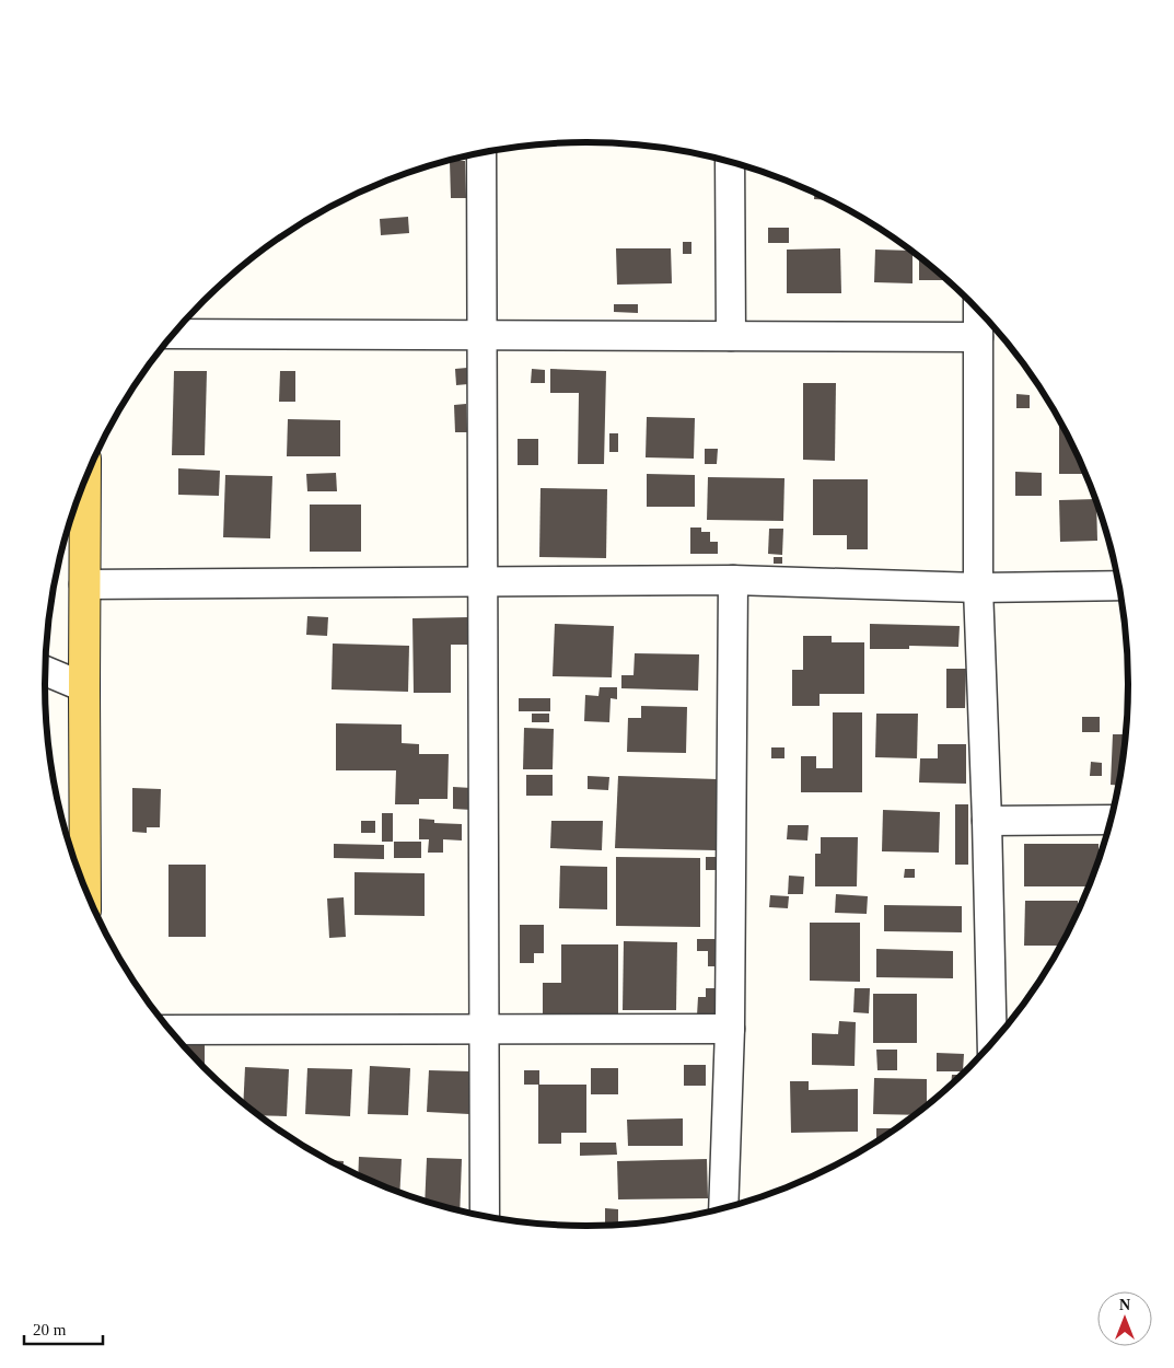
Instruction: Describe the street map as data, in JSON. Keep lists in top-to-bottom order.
{
  "scale_bar": "20 m",
  "north": "top"
}
